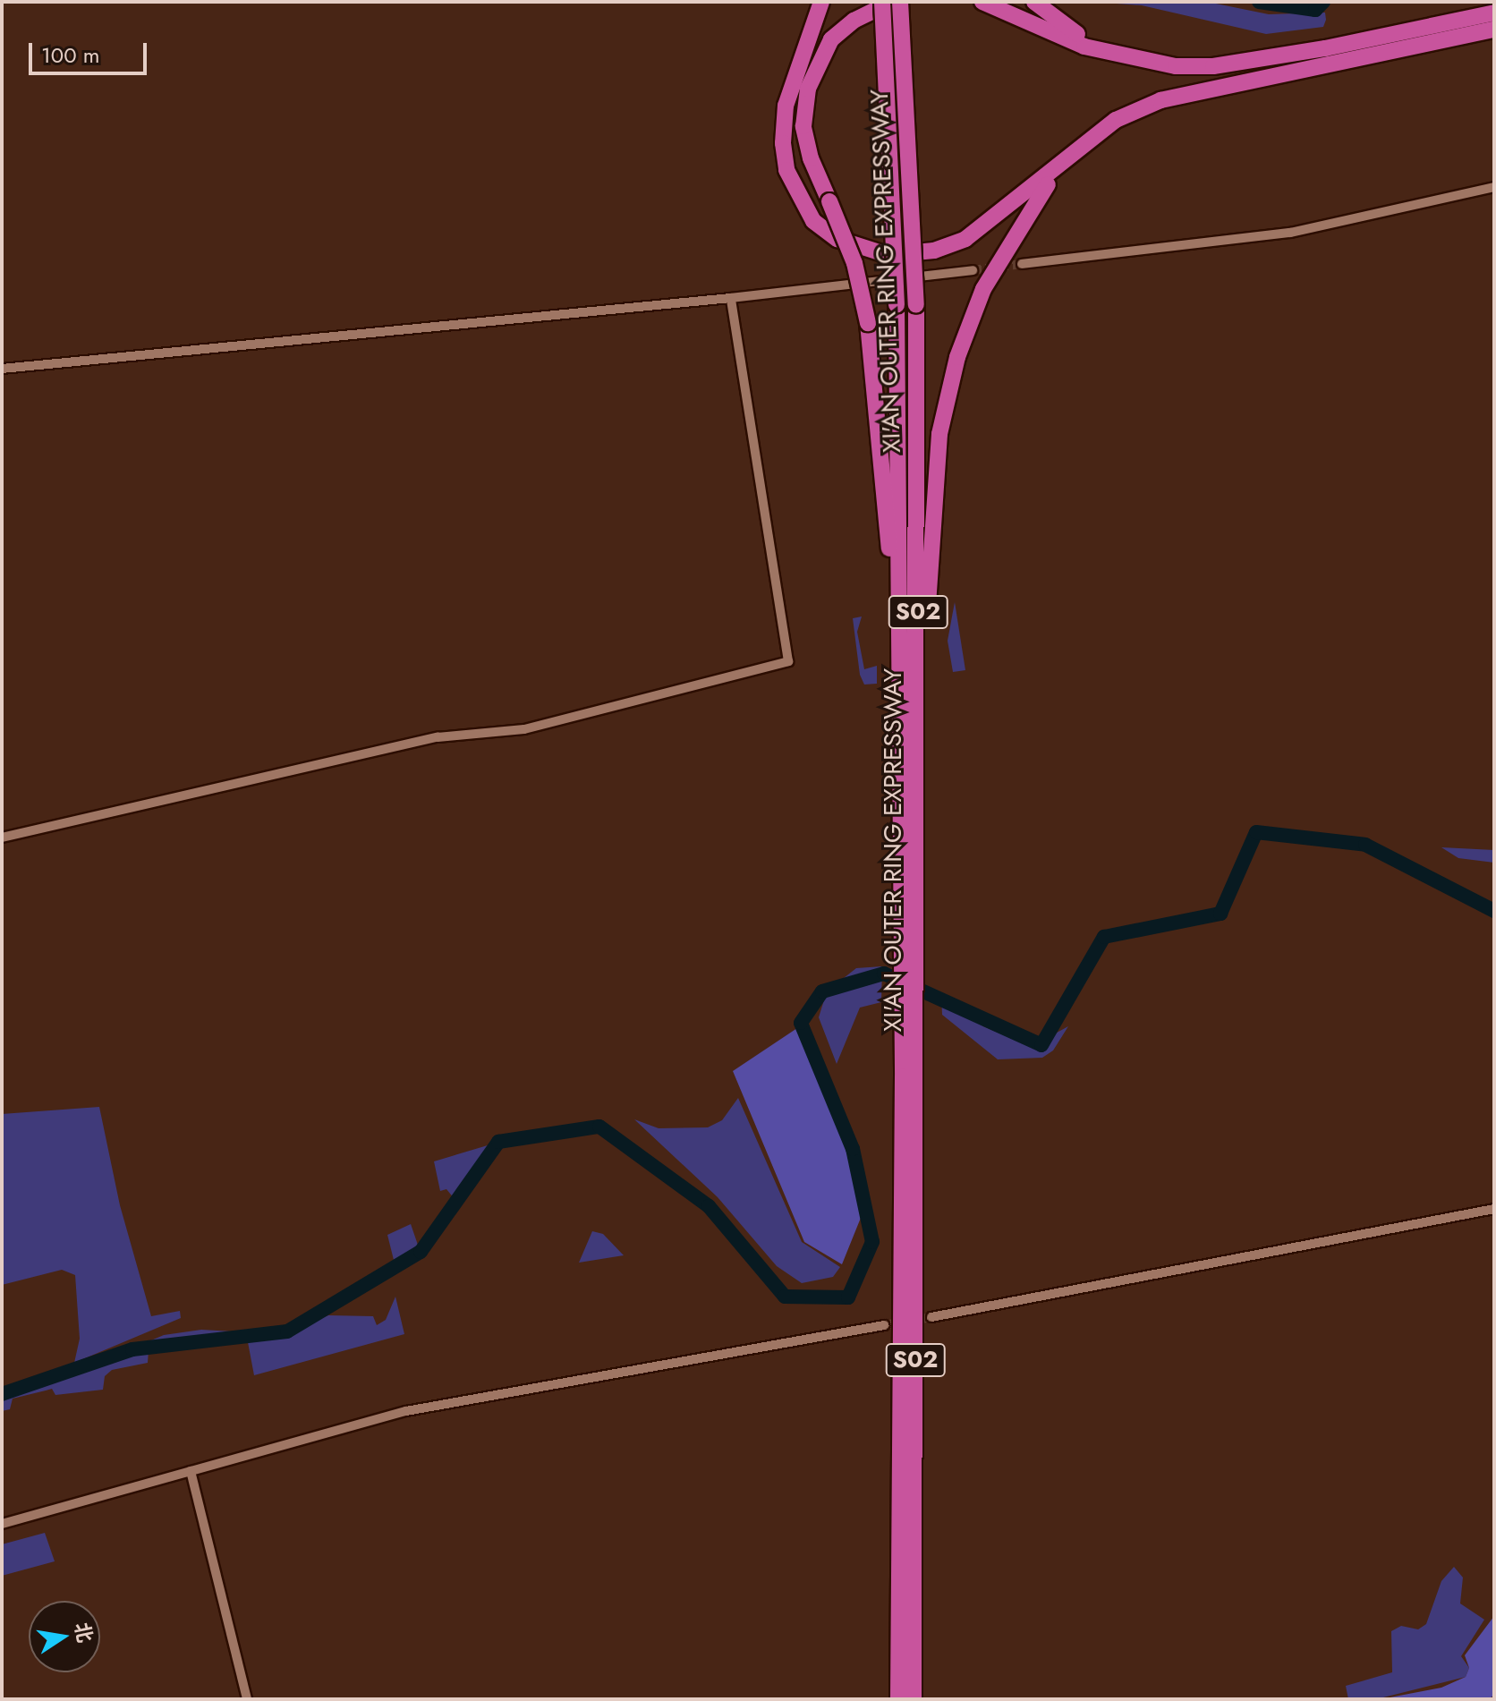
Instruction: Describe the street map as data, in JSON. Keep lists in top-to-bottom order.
{
  "streets": {
    "highway": ["XI'AN OUTER RING EXPRESSWAY", "S02"]
  },
  "scale_bar": "100 m",
  "north": "right"
}
